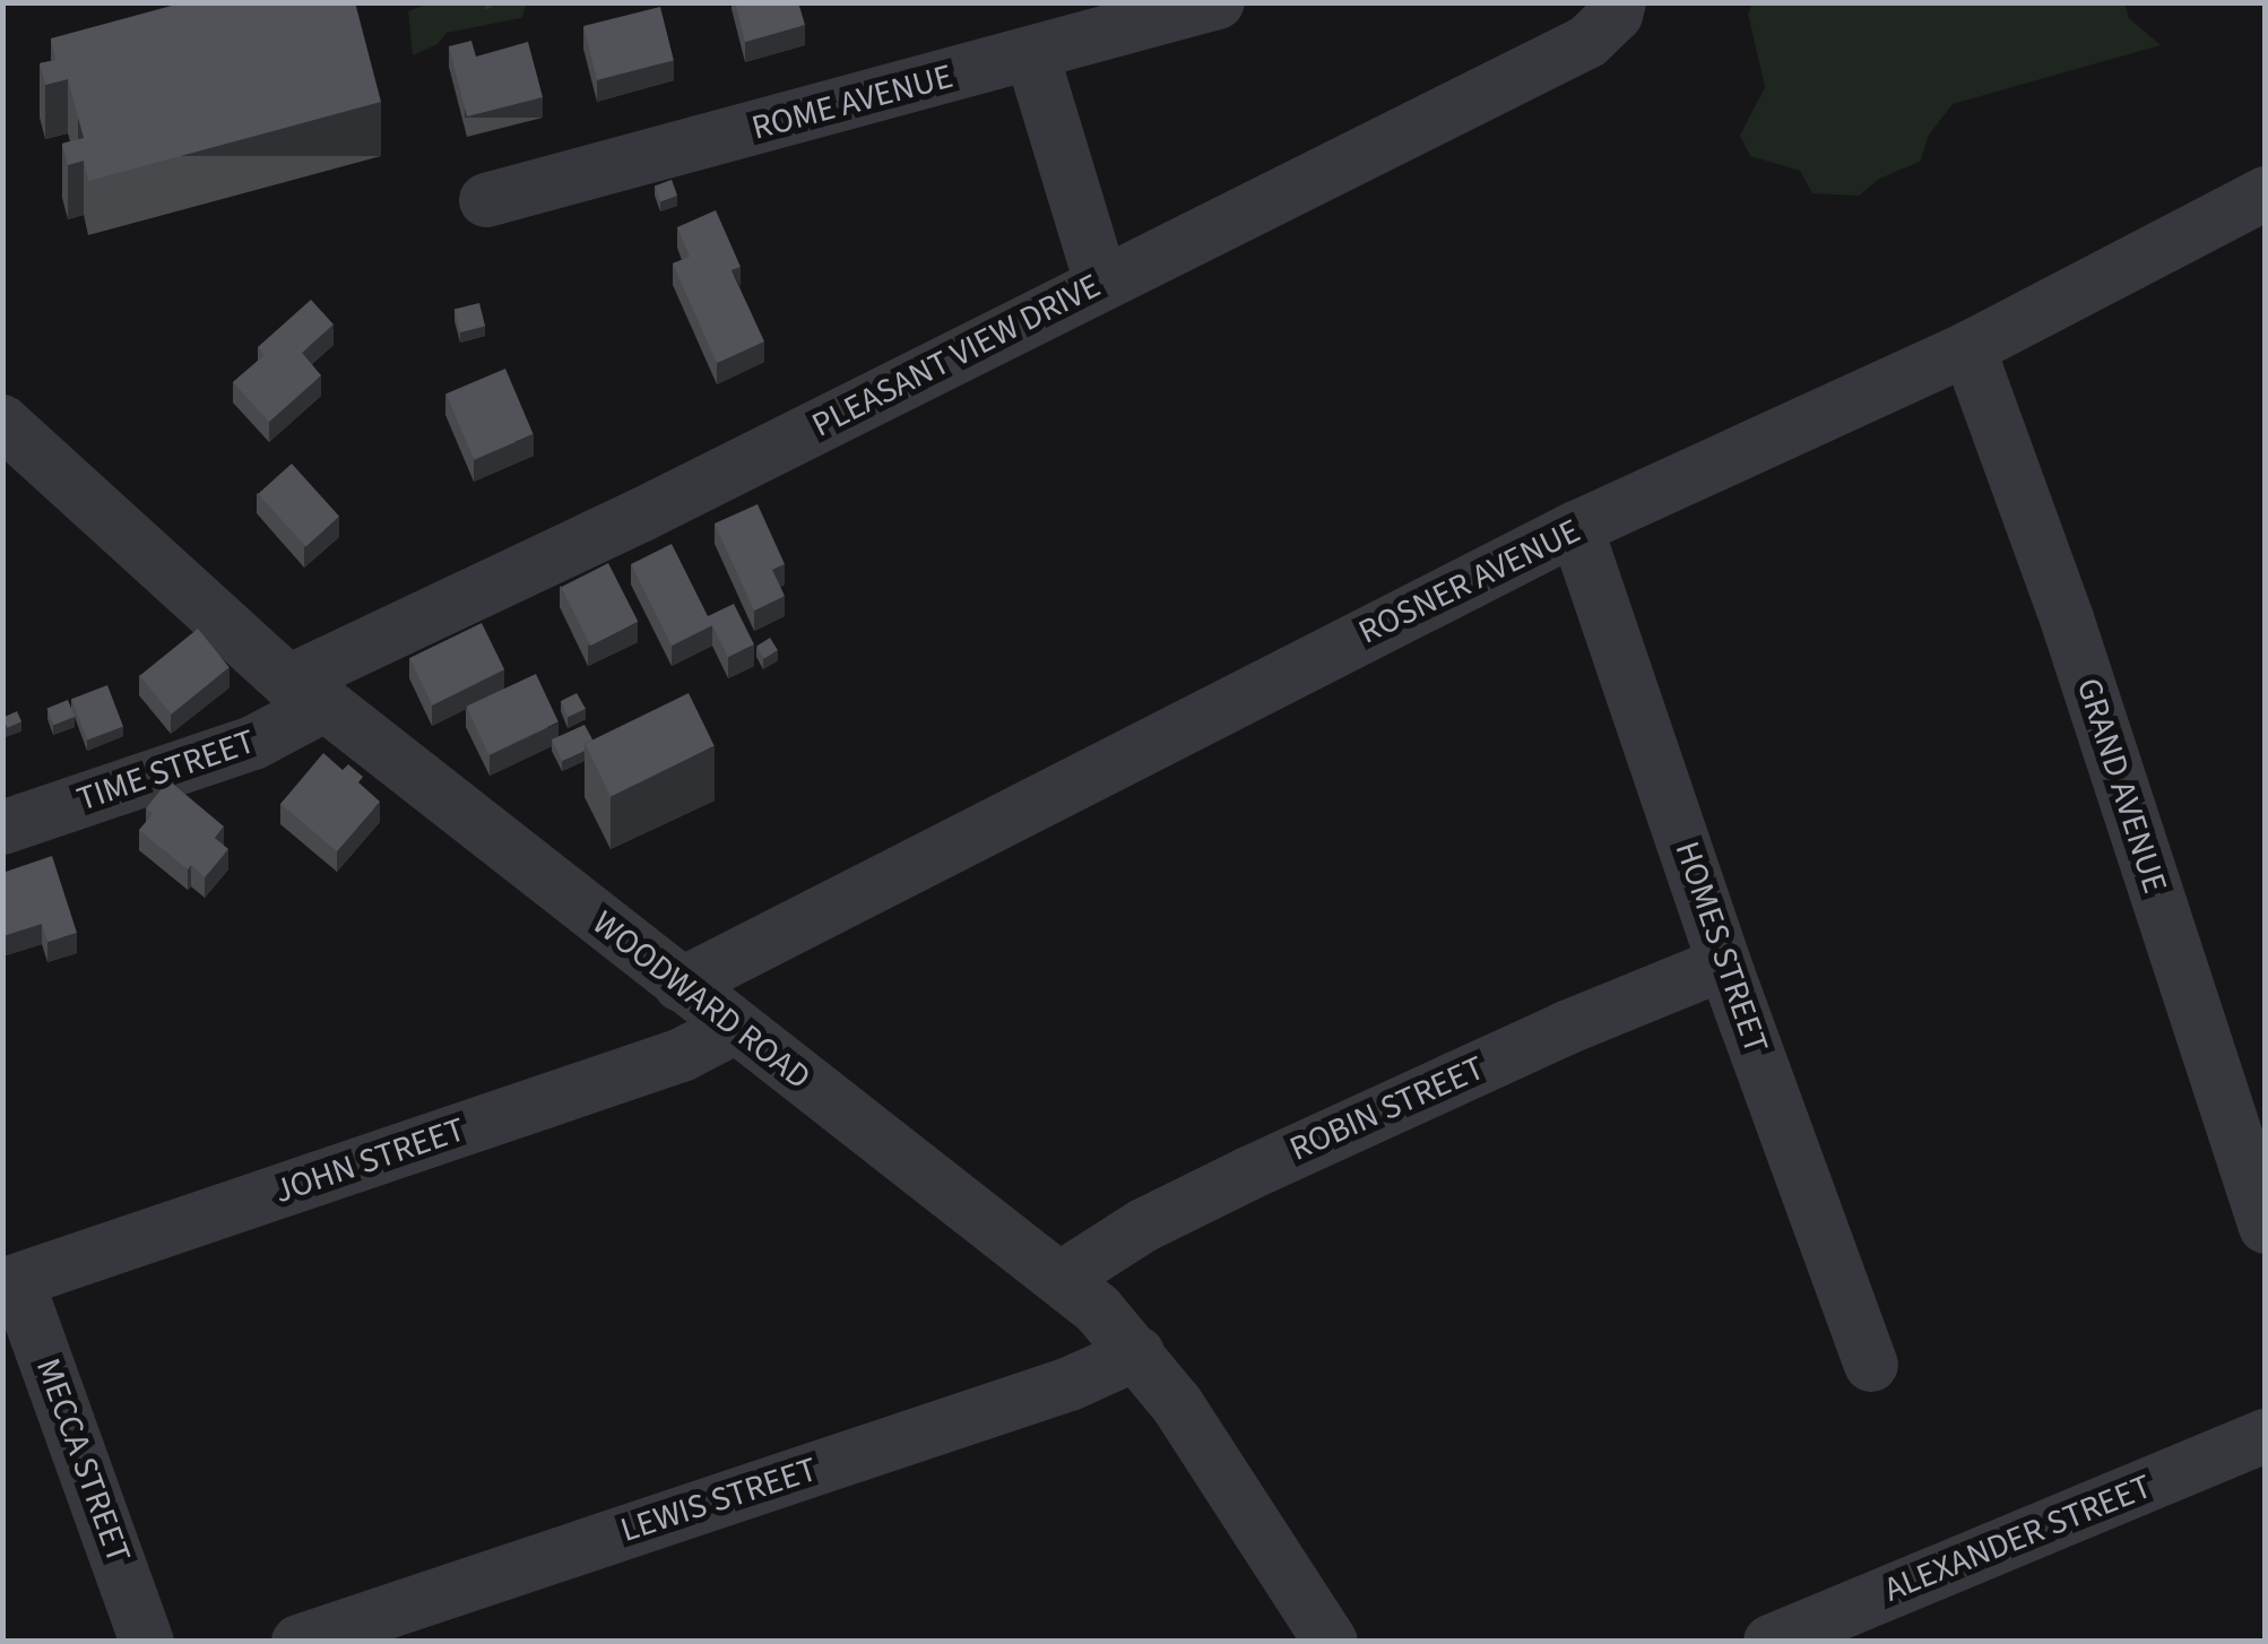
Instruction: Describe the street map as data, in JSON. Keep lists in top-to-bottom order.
{
  "streets": {
    "street": [
      "ROME AVENUE",
      "PLEASANT VIEW DRIVE",
      "ROSNER AVENUE",
      "TIME STREET",
      "GRAND AVENUE",
      "HOMES STREET",
      "WOODWARD ROAD",
      "ROBIN STREET",
      "JOHN STREET",
      "MECCA STREET",
      "LEWIS STREET",
      "ALEXANDER STREET"
    ]
  },
  "crossings": [
    ["PLEASANT VIEW DRIVE", "TIME STREET"],
    ["PLEASANT VIEW DRIVE", "WOODWARD ROAD"],
    ["ROSNER AVENUE", "GRAND AVENUE"],
    ["ROSNER AVENUE", "HOMES STREET"],
    ["ROSNER AVENUE", "WOODWARD ROAD"],
    ["TIME STREET", "WOODWARD ROAD"],
    ["HOMES STREET", "ROBIN STREET"],
    ["WOODWARD ROAD", "ROBIN STREET"],
    ["WOODWARD ROAD", "JOHN STREET"],
    ["WOODWARD ROAD", "LEWIS STREET"],
    ["JOHN STREET", "MECCA STREET"]
  ]
}
